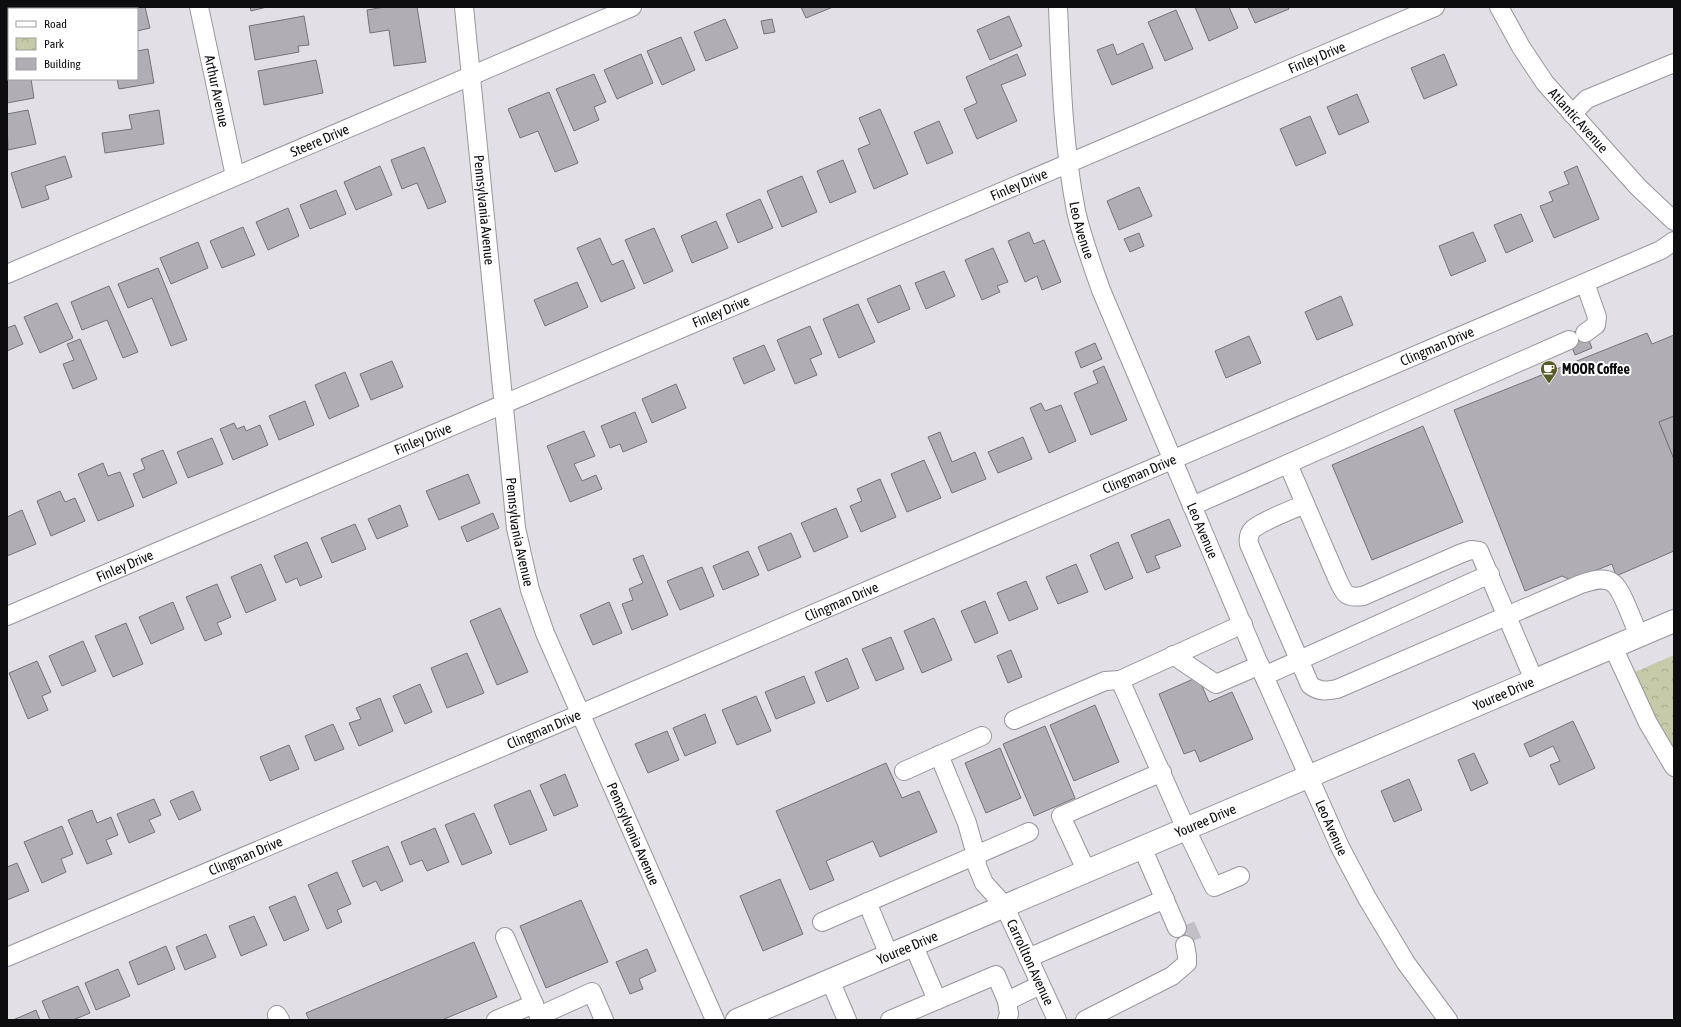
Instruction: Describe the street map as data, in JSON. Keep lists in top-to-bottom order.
{
  "streets": {
    "main road": ["Youree Drive"],
    "street": [
      "Finley Drive",
      "Arthur Avenue",
      "Atlantic Avenue",
      "Steere Drive",
      "Pennsylvania Avenue",
      "Leo Avenue",
      "Clingman Drive",
      "Carrollton Avenue"
    ]
  },
  "crossings": [
    ["Finley Drive", "Pennsylvania Avenue"],
    ["Finley Drive", "Leo Avenue"],
    ["Arthur Avenue", "Steere Drive"],
    ["Steere Drive", "Pennsylvania Avenue"],
    ["Pennsylvania Avenue", "Clingman Drive"],
    ["Leo Avenue", "Clingman Drive"],
    ["Leo Avenue", "Youree Drive"],
    ["Youree Drive", "Carrollton Avenue"]
  ],
  "places": {
    "cafe": ["MOOR Coffee"]
  },
  "legend": ["Road", "Park", "Building"]
}
